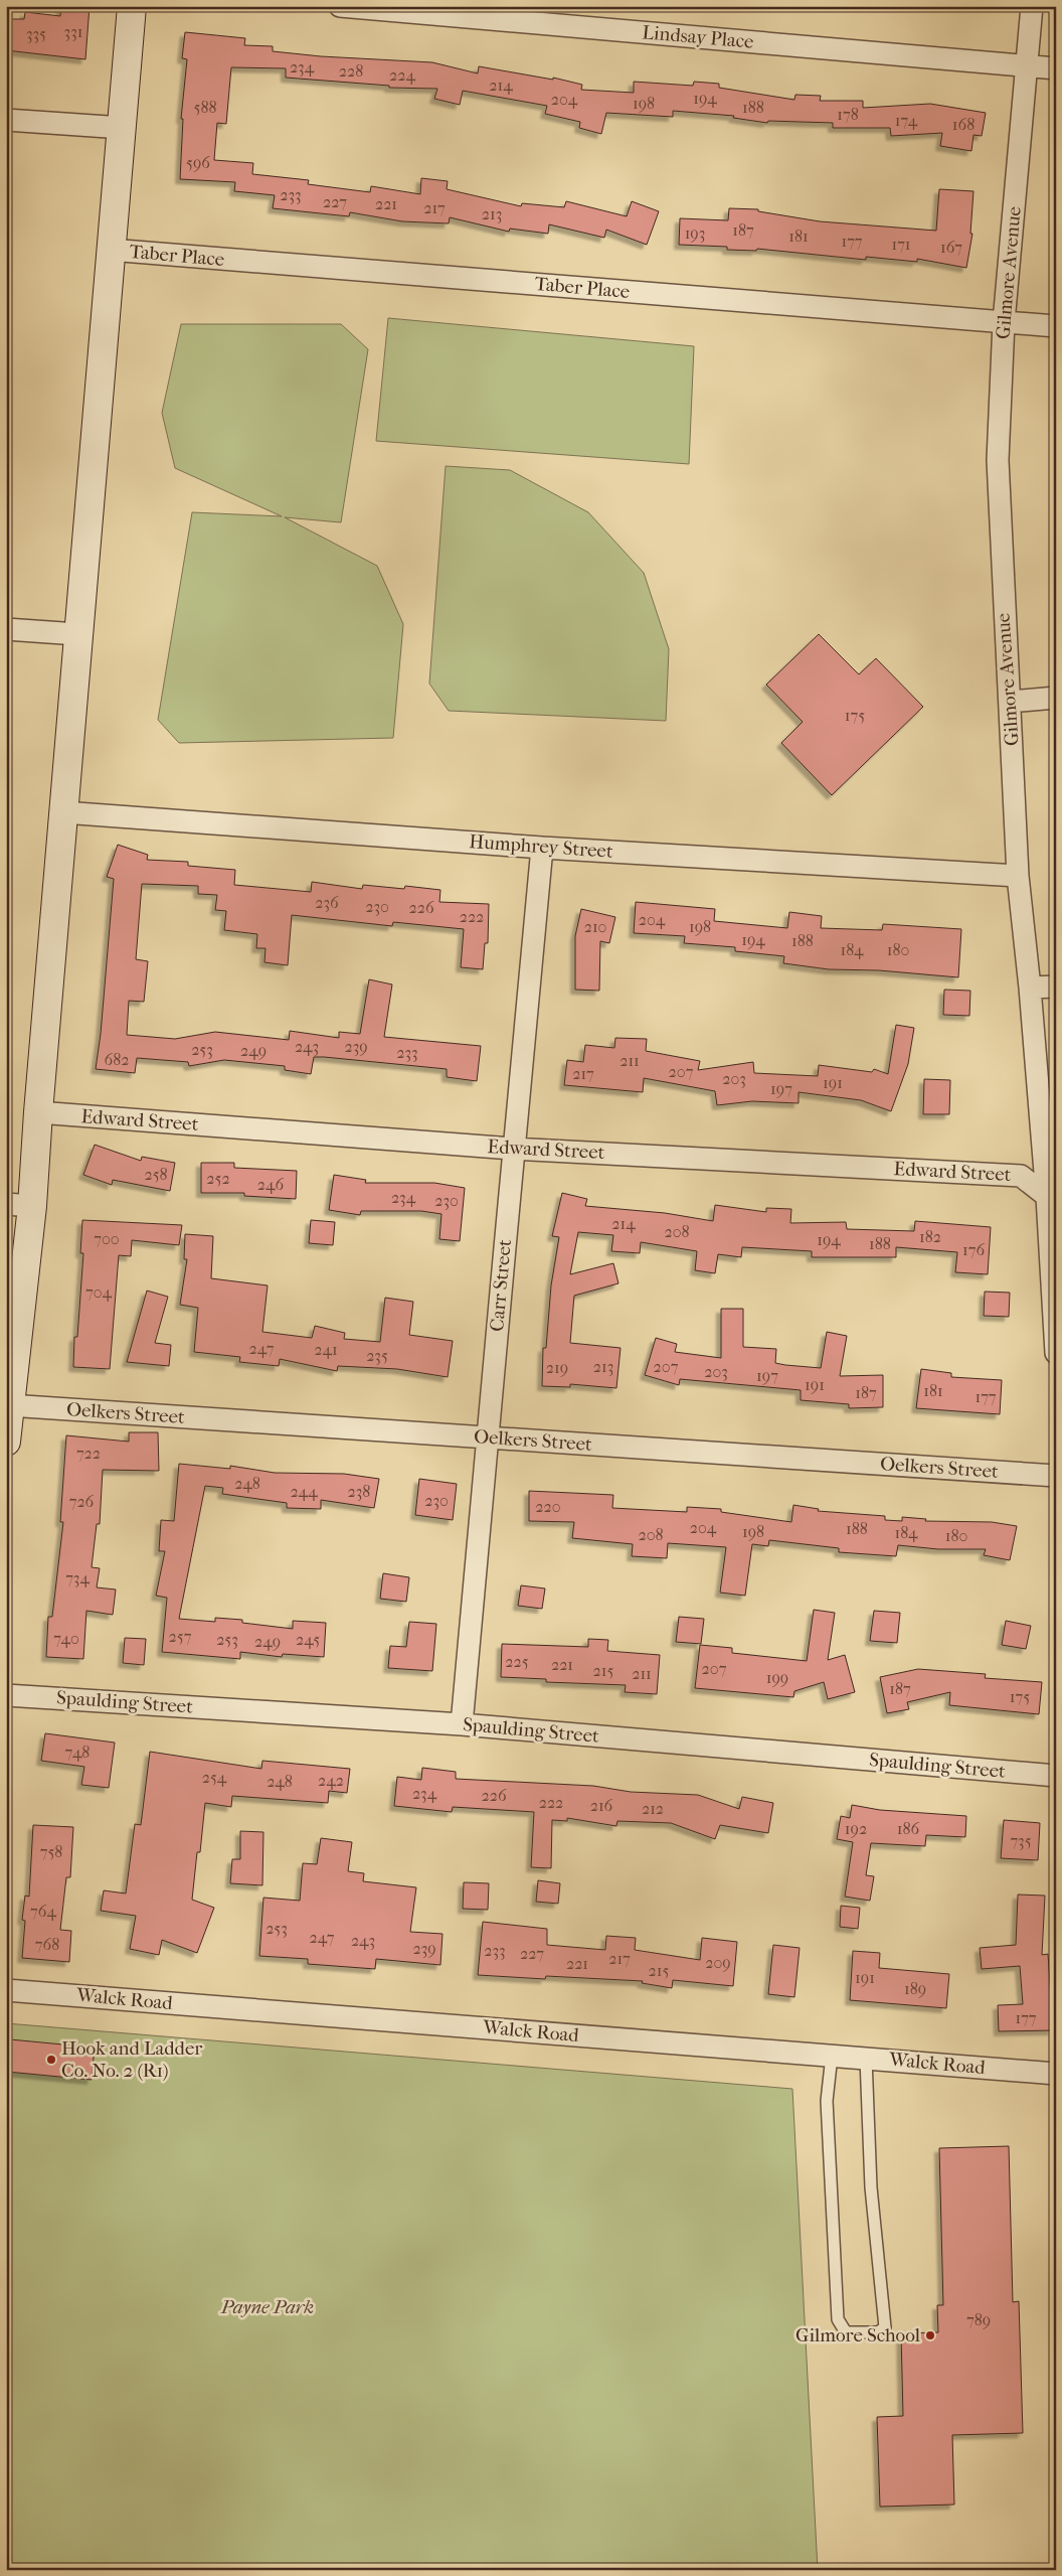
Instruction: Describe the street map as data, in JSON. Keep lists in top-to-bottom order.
{
  "streets": {
    "street": [
      "Lindsay Place",
      "Taber Place",
      "Gilmore Avenue",
      "Humphrey Street",
      "Edward Street",
      "Carr Street",
      "Oelkers Street",
      "Spaulding Street",
      "Walck Road"
    ]
  },
  "crossings": [
    ["Lindsay Place", "Gilmore Avenue"],
    ["Taber Place", "Gilmore Avenue"],
    ["Gilmore Avenue", "Humphrey Street"],
    ["Gilmore Avenue", "Edward Street"],
    ["Humphrey Street", "Carr Street"],
    ["Edward Street", "Carr Street"],
    ["Carr Street", "Oelkers Street"],
    ["Carr Street", "Spaulding Street"]
  ],
  "parks": ["Payne Park"],
  "places": ["Hook and Ladder Co. No. 2 (R1)", "Gilmore School"],
  "house_numbers": [
    "331",
    "335",
    "234",
    "228",
    "224",
    "214",
    "194",
    "204",
    "198",
    "588",
    "188",
    "178",
    "174",
    "168",
    "596",
    "233",
    "227",
    "221",
    "217",
    "213",
    "187",
    "193",
    "181",
    "177",
    "171",
    "167",
    "175",
    "236",
    "230",
    "226",
    "222",
    "204",
    "210",
    "198",
    "194",
    "188",
    "184",
    "180",
    "243",
    "239",
    "253",
    "249",
    "233",
    "682",
    "211",
    "207",
    "217",
    "203",
    "191",
    "197",
    "258",
    "252",
    "246",
    "234",
    "230",
    "214",
    "208",
    "182",
    "700",
    "194",
    "188",
    "176",
    "704",
    "247",
    "241",
    "235",
    "213",
    "207",
    "219",
    "203",
    "197",
    "191",
    "181",
    "187",
    "177",
    "722",
    "248",
    "244",
    "238",
    "230",
    "726",
    "220",
    "204",
    "188",
    "198",
    "184",
    "208",
    "180",
    "734",
    "257",
    "740",
    "253",
    "245",
    "249",
    "225",
    "221",
    "207",
    "215",
    "211",
    "199",
    "187",
    "175",
    "748",
    "254",
    "242",
    "248",
    "234",
    "226",
    "222",
    "216",
    "212",
    "192",
    "186",
    "735",
    "758",
    "764",
    "253",
    "247",
    "243",
    "768",
    "239",
    "233",
    "227",
    "217",
    "209",
    "221",
    "215",
    "191",
    "189",
    "177",
    "789"
  ]
}
